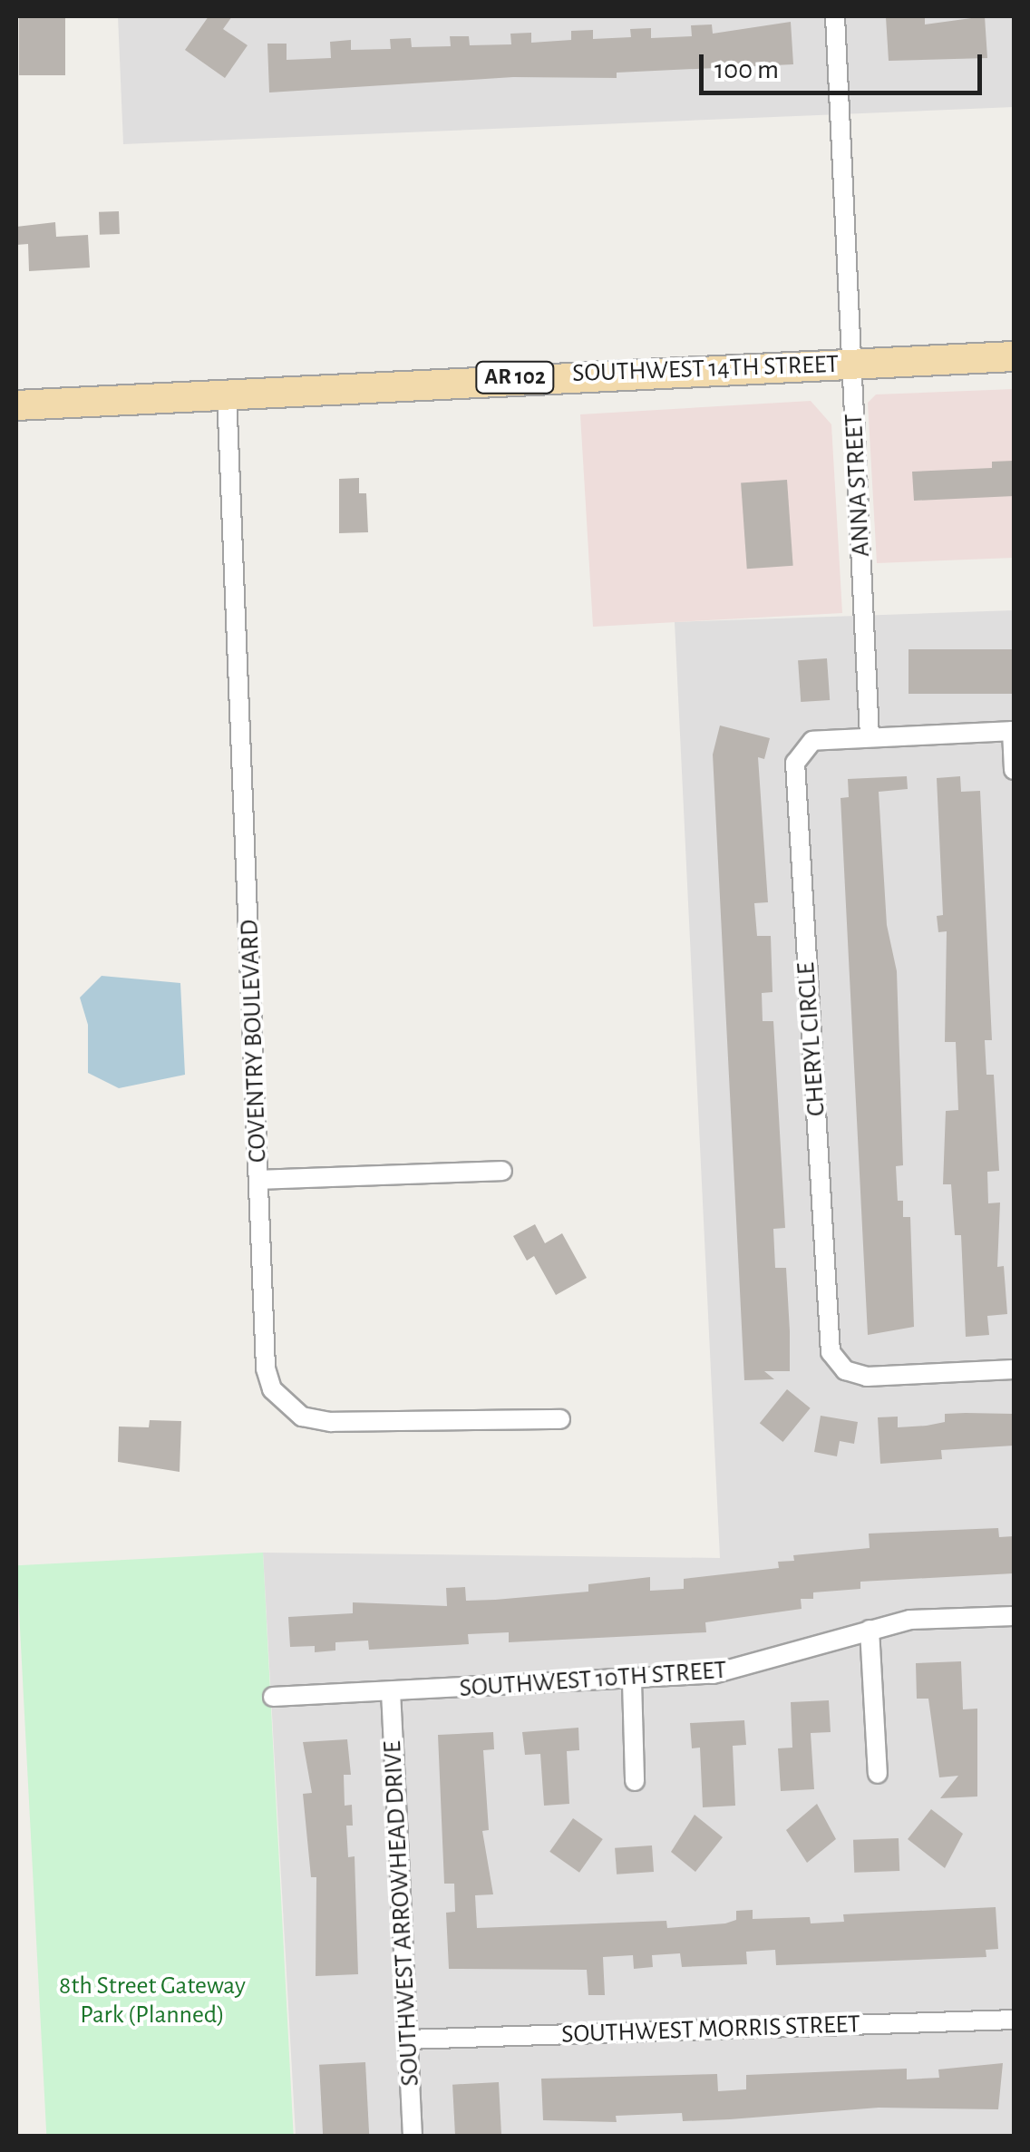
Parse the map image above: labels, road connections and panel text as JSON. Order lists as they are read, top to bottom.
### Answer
{
  "streets": {
    "main road": ["SOUTHWEST 14TH STREET", "AR 102"],
    "street": [
      "ANNA STREET",
      "CHERYL CIRCLE",
      "COVENTRY BOULEVARD",
      "SOUTHWEST 10TH STREET",
      "SOUTHWEST ARROWHEAD DRIVE",
      "SOUTHWEST MORRIS STREET"
    ]
  },
  "crossings": [
    ["SOUTHWEST 14TH STREET", "ANNA STREET"],
    ["SOUTHWEST 14TH STREET", "COVENTRY BOULEVARD"],
    ["ANNA STREET", "CHERYL CIRCLE"],
    ["SOUTHWEST 10TH STREET", "SOUTHWEST ARROWHEAD DRIVE"],
    ["SOUTHWEST ARROWHEAD DRIVE", "SOUTHWEST MORRIS STREET"]
  ],
  "parks": ["8th Street Gateway Park (Planned)"],
  "scale_bar": "100 m"
}
